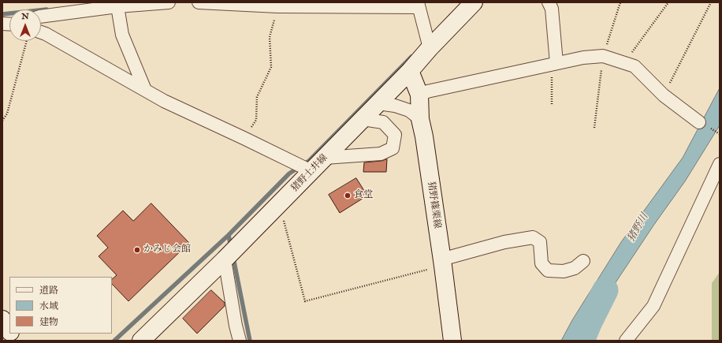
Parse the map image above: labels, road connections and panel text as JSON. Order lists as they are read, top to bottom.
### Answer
{
  "streets": {
    "main road": ["猪野土井線", "猪野篠栗線"]
  },
  "crossings": [
    ["猪野土井線", "猪野篠栗線"]
  ],
  "water": ["猪野川"],
  "places": ["食堂", "かみじ会館"],
  "legend": ["道路", "水域", "建物"],
  "north": "top"
}
